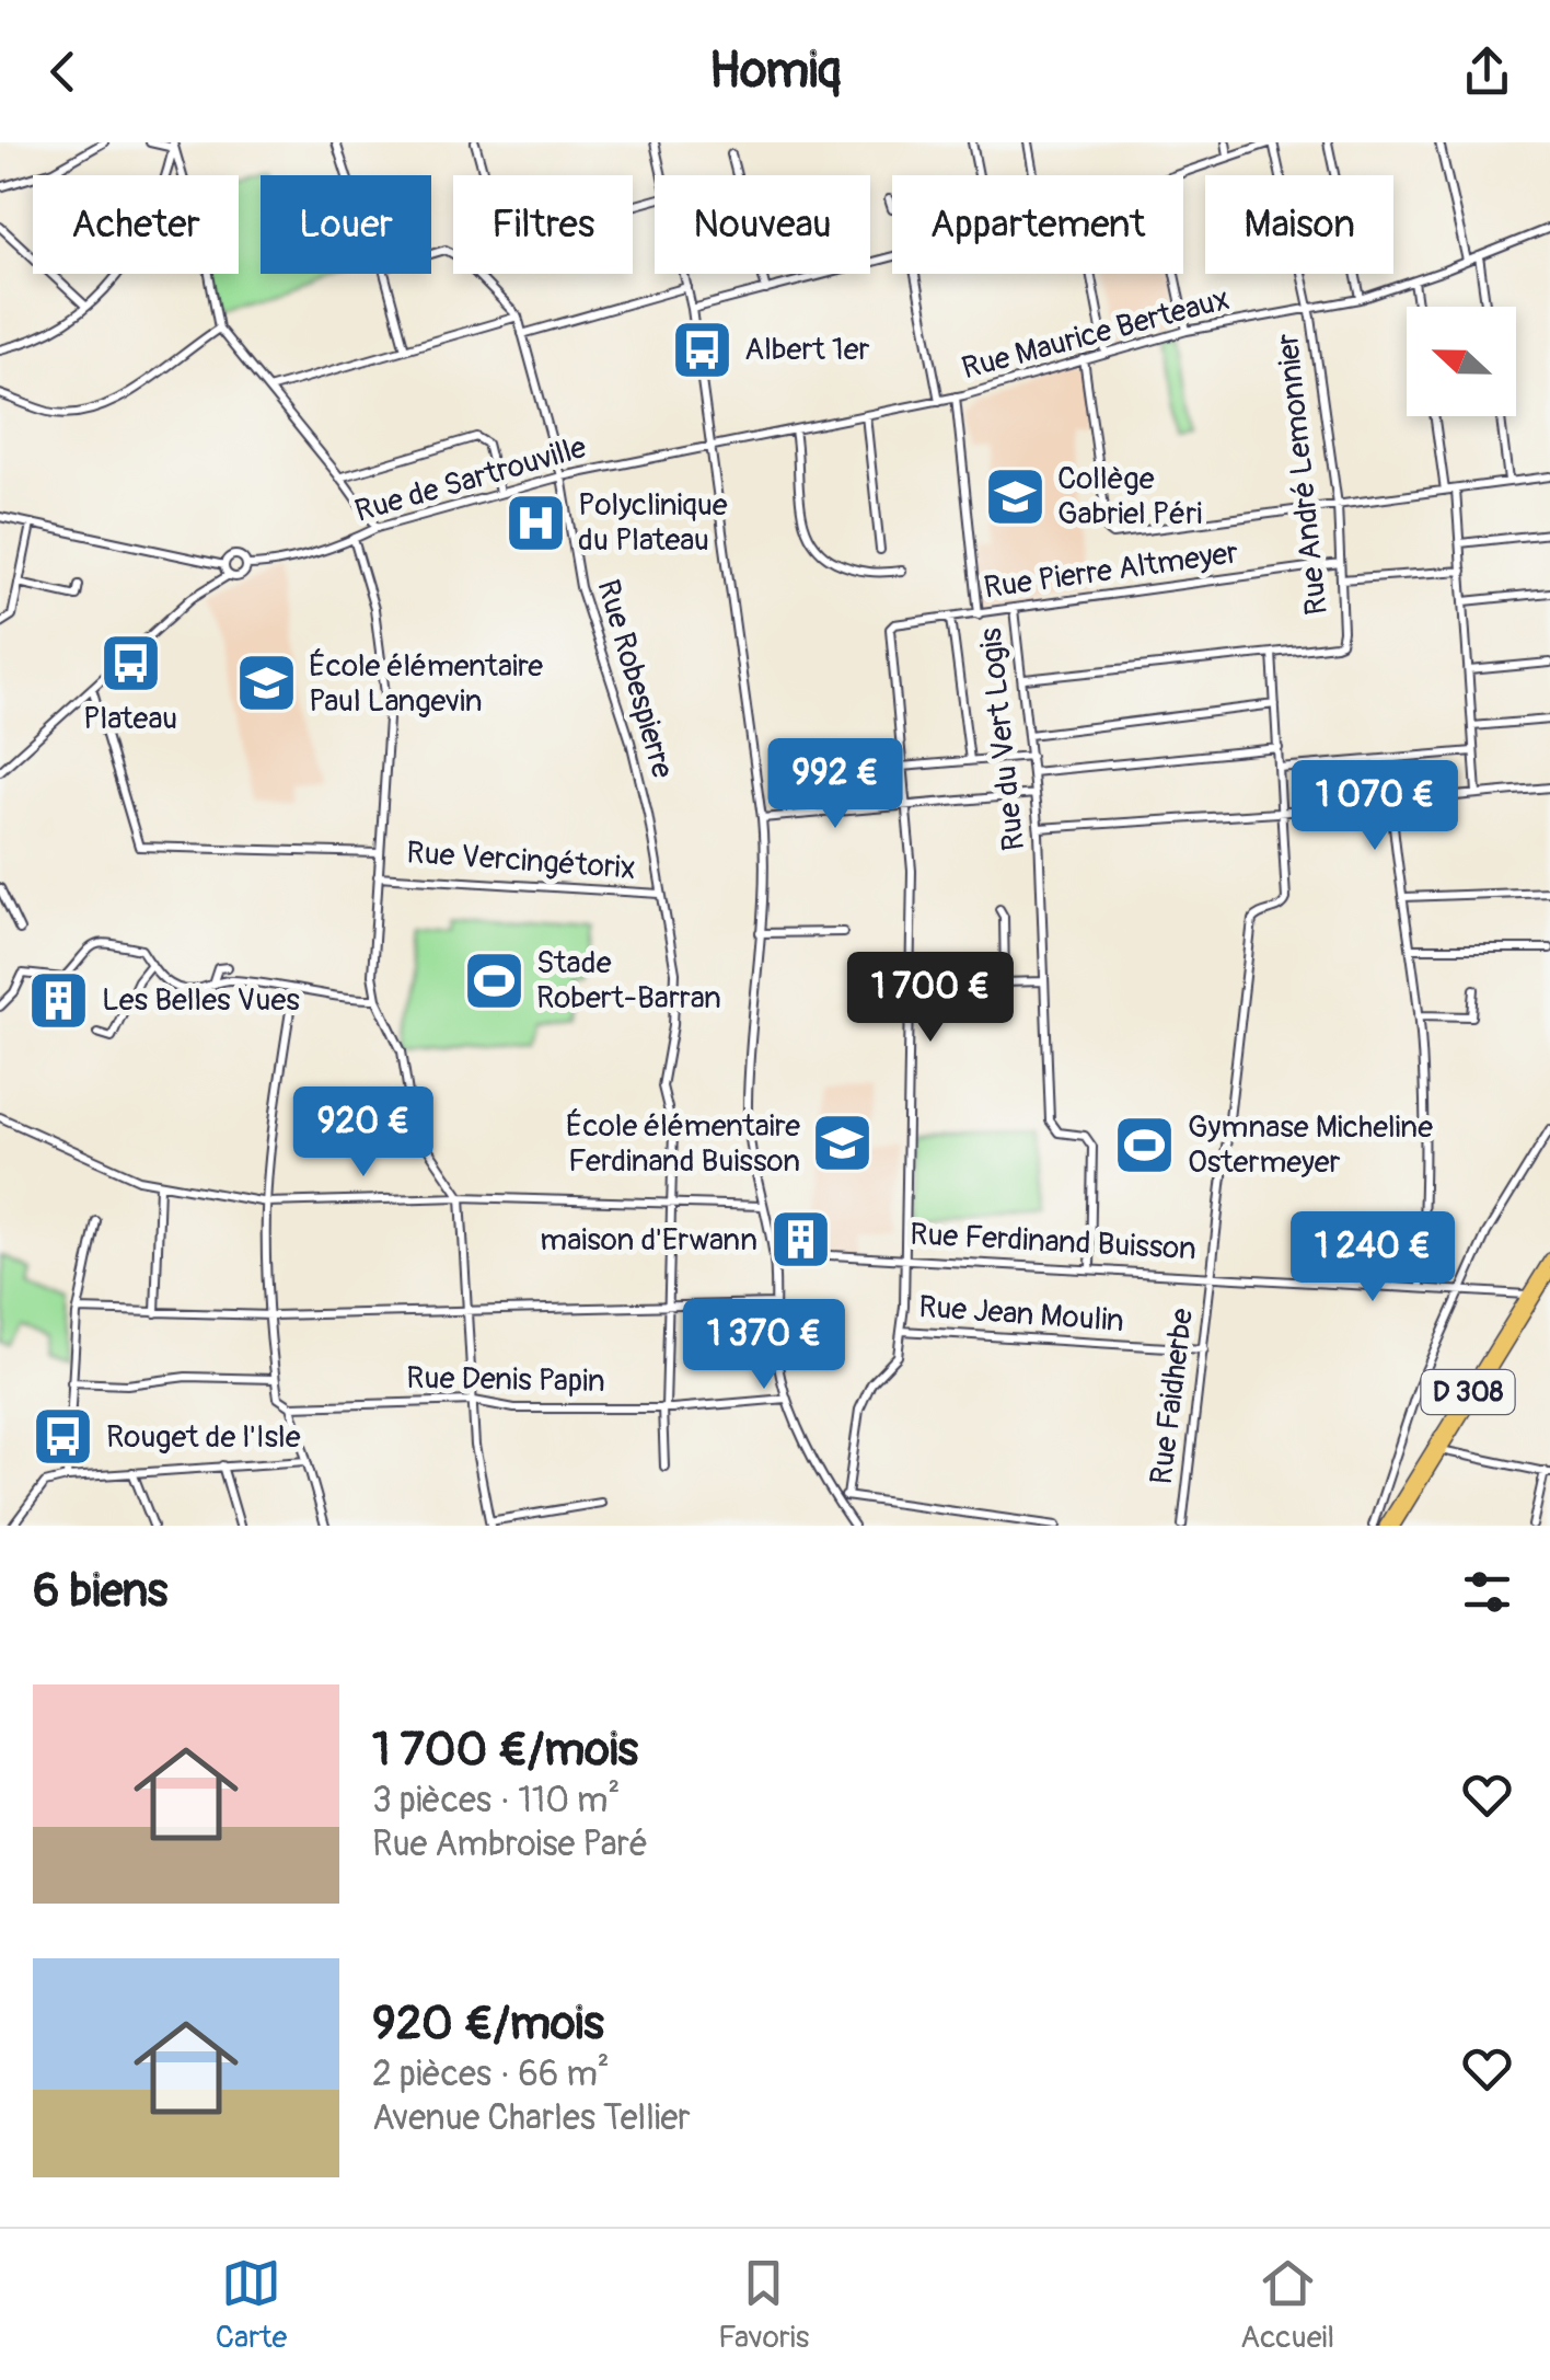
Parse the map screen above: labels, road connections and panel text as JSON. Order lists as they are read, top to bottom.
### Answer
{
  "streets": {
    "main road": ["D 308"],
    "street": [
      "Rue Maurice Berteaux",
      "Rue André Lemonnier",
      "Rue de Sartrouville",
      "Rue Pierre Altmeyer",
      "Rue Robespierre",
      "Rue du Vert Logis",
      "Rue Vercingétorix",
      "Rue Ferdinand Buisson",
      "Rue Jean Moulin",
      "Rue Denis Papin",
      "Rue Faidherbe"
    ]
  },
  "crossings": [
    ["Rue Maurice Berteaux", "Rue André Lemonnier"],
    ["Rue Maurice Berteaux", "Rue de Sartrouville"],
    ["Rue André Lemonnier", "Rue Pierre Altmeyer"],
    ["Rue André Lemonnier", "Rue Faidherbe"],
    ["Rue de Sartrouville", "Rue Robespierre"],
    ["Rue Pierre Altmeyer", "Rue du Vert Logis"],
    ["Rue Robespierre", "Rue Vercingétorix"],
    ["Rue Robespierre", "Rue Denis Papin"],
    ["Rue du Vert Logis", "Rue Ferdinand Buisson"],
    ["Rue Ferdinand Buisson", "D 308"],
    ["Rue Ferdinand Buisson", "Rue Faidherbe"],
    ["Rue Jean Moulin", "Rue Faidherbe"]
  ],
  "places": {
    "bus stop": ["Albert 1er", "Plateau", "Rouget de l'Isle"],
    "school or university": ["Collège Gabriel Péri", "École élémentaire Paul Langevin", "École élémentaire Ferdinand Buisson"],
    "hospital": ["Polyclinique du Plateau"],
    "sports": ["Stade Robert-Barran", "Gymnase Micheline Ostermeyer"],
    "building": ["Les Belles Vues", "maison d'Erwann"]
  },
  "north": "left",
  "page": {
    "header": "Homiq",
    "chip": [
      "Acheter",
      "Louer",
      "Filtres",
      "Nouveau",
      "Appartement",
      "Maison"
    ],
    "price": [
      "992 €",
      "1 070 €",
      "1 700 €",
      "920 €",
      "1 240 €",
      "1 370 €"
    ],
    "heading": "6 biens",
    "list": [
      {
        "name": "1 700 €/mois",
        "note": "3 pièces · 110 m² · Rue Ambroise Paré"
      },
      {
        "name": "920 €/mois",
        "note": "2 pièces · 66 m² · Avenue Charles Tellier"
      }
    ],
    "tabs": ["Carte", "Favoris", "Accueil"]
  }
}
